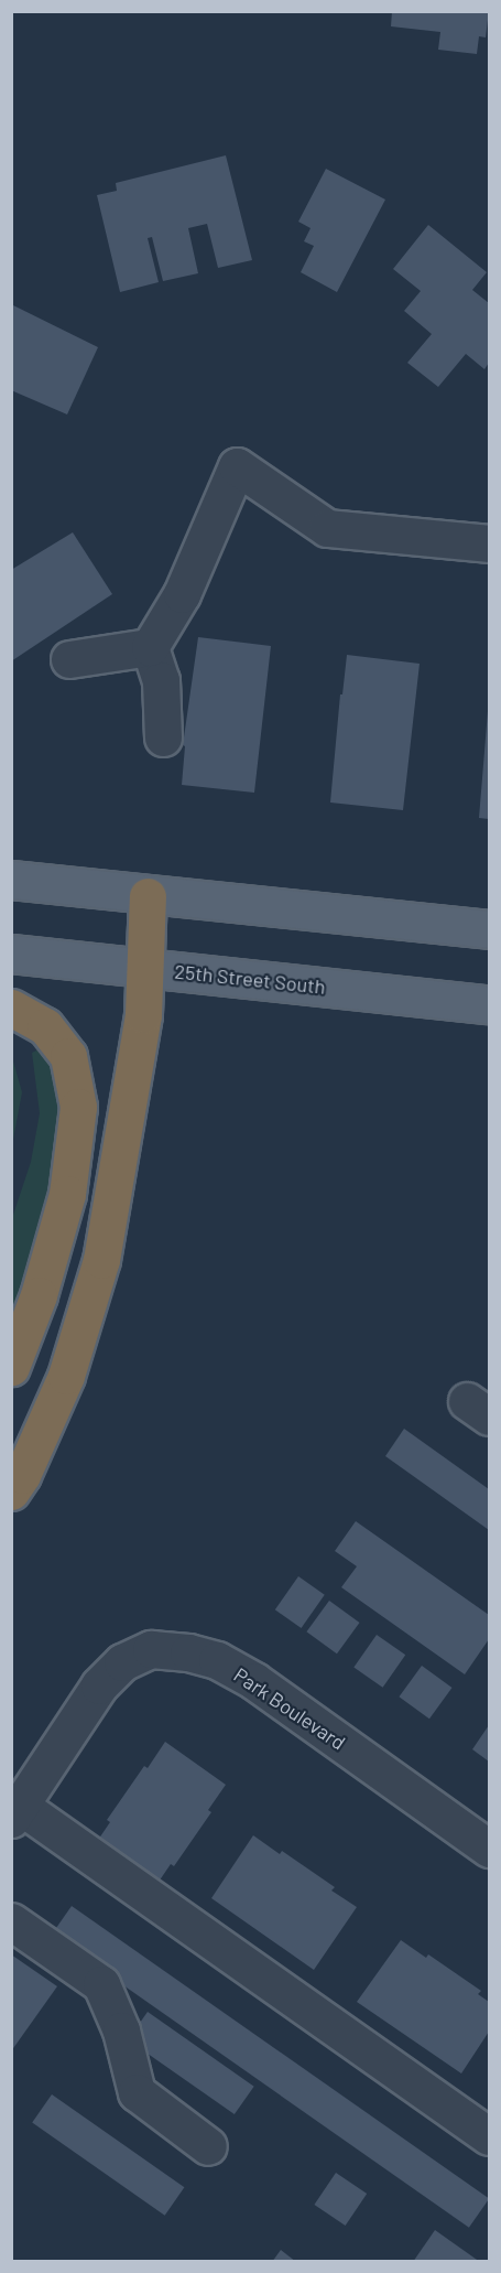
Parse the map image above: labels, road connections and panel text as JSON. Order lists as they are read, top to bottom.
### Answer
{
  "streets": {
    "main road": ["25th Street South"],
    "street": ["Park Boulevard"]
  }
}
